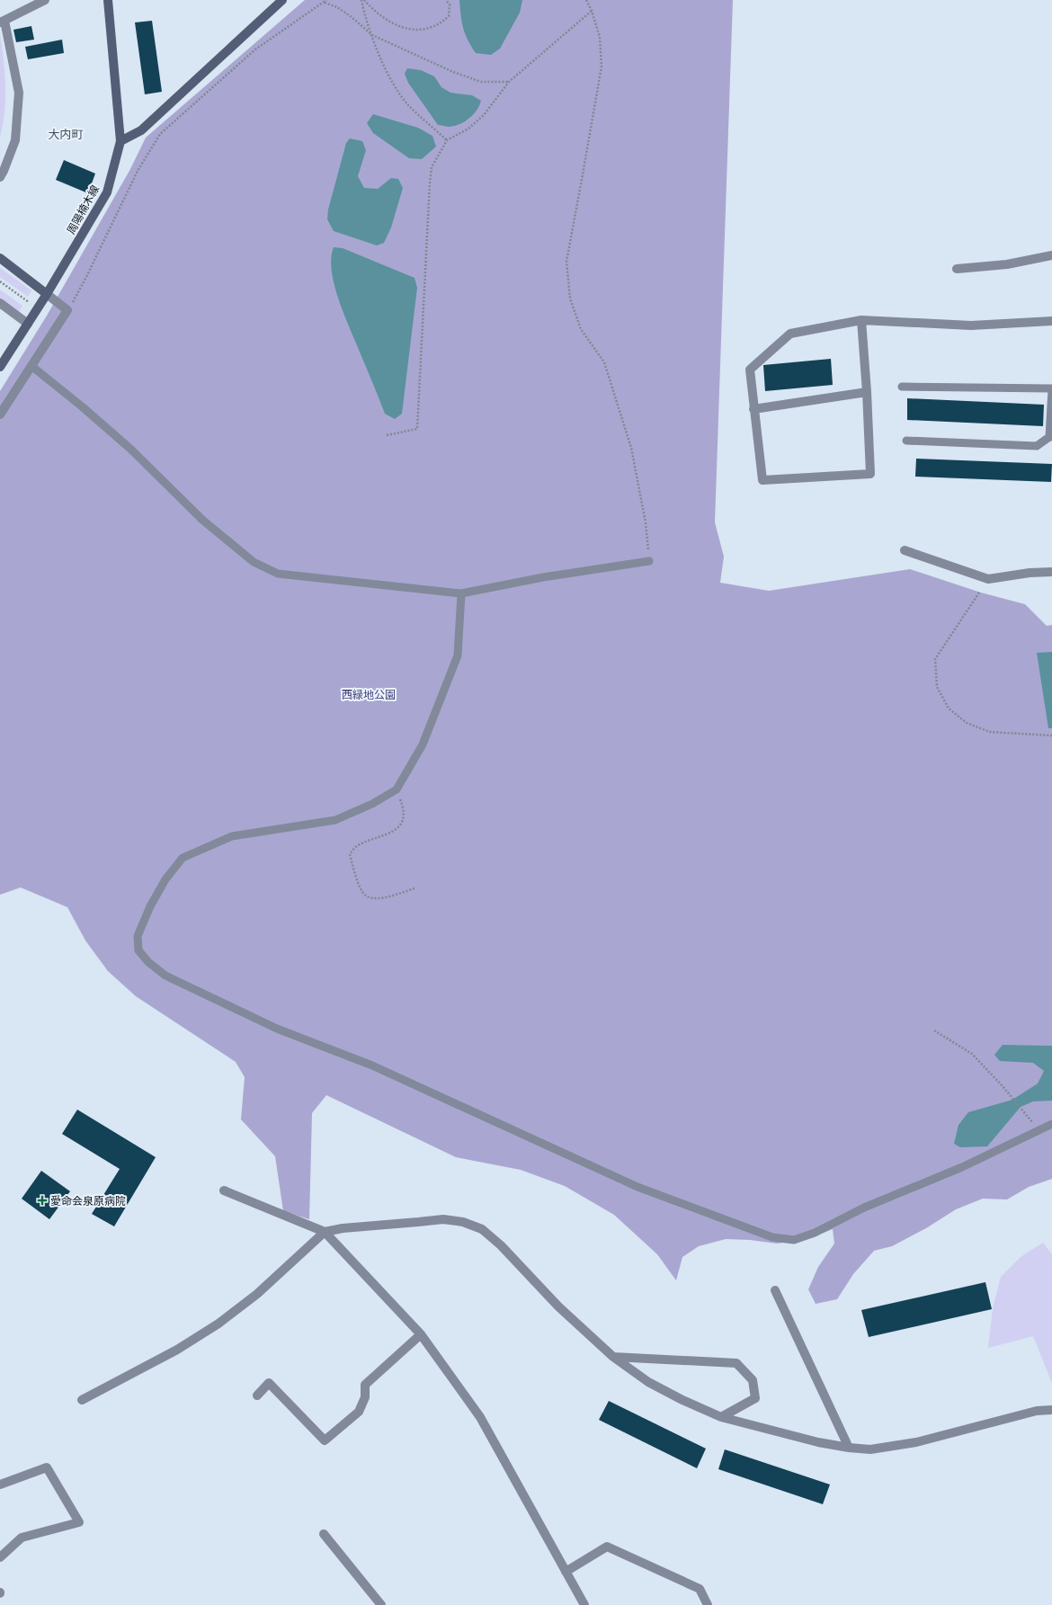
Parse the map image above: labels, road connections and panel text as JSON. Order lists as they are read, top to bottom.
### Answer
{
  "streets": {
    "street": ["周陽楠木線"]
  },
  "districts": ["大内町"],
  "parks": ["西緑地公園"],
  "places": {
    "health": ["愛命会泉原病院"]
  }
}
